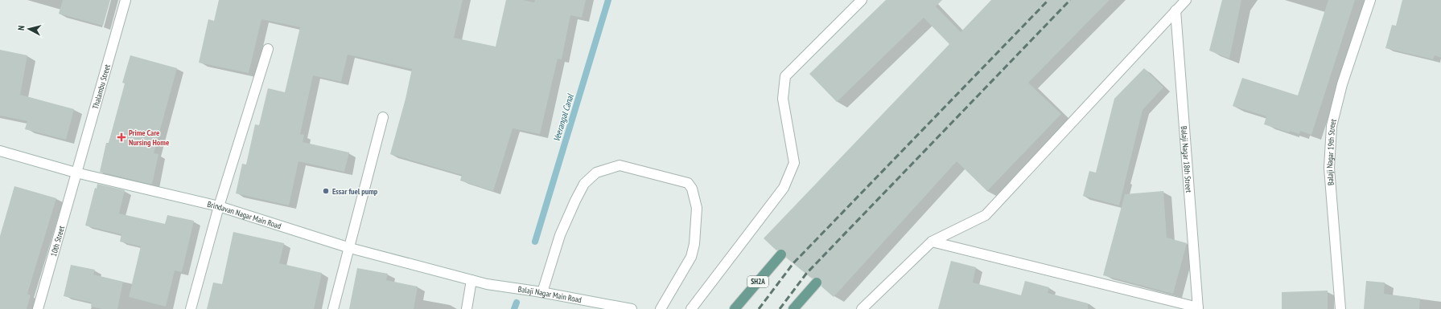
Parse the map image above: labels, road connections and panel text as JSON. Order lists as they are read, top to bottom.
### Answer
{
  "streets": {
    "main road": ["SH2A"],
    "street": [
      "Thalambu Street",
      "Balaji Nagar 19th Street",
      "Balaji Nagar 18th Street",
      "Brindavan Nagar Main Road",
      "10th Street",
      "Balaji Nagar Main Road"
    ]
  },
  "crossings": [
    ["Thalambu Street", "Brindavan Nagar Main Road"],
    ["Thalambu Street", "10th Street"],
    ["Brindavan Nagar Main Road", "10th Street"],
    ["Brindavan Nagar Main Road", "Balaji Nagar Main Road"]
  ],
  "water": ["Veerangal Canal"],
  "places": {
    "health": ["Prime Care Nursing Home"],
    "other": ["Essar fuel pump"]
  },
  "north": "left"
}
